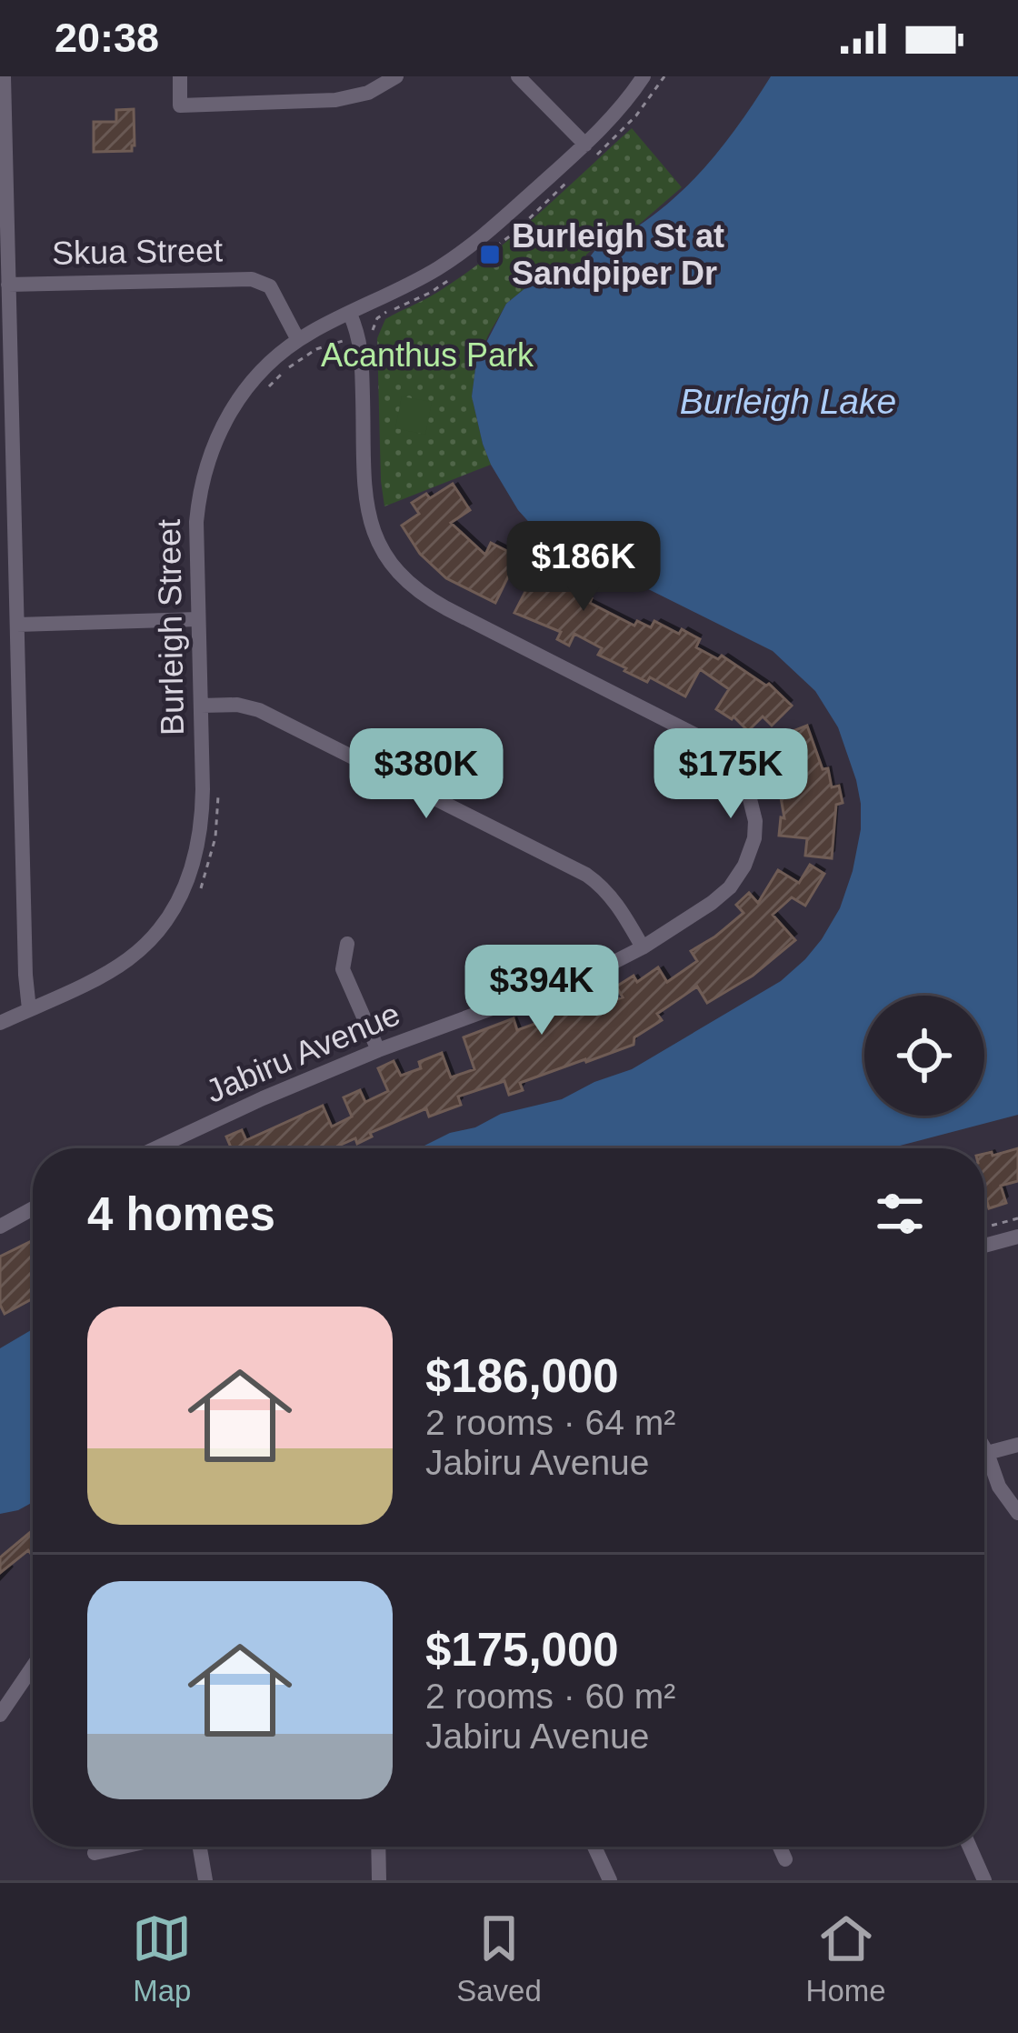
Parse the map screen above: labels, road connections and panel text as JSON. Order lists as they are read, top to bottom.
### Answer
{
  "streets": {
    "street": ["Skua Street", "Burleigh Street", "Jabiru Avenue"]
  },
  "crossings": [
    ["Skua Street", "Burleigh Street"],
    ["Burleigh Street", "Jabiru Avenue"]
  ],
  "water": ["Burleigh Lake"],
  "parks": ["Acanthus Park"],
  "places": {
    "transit": ["Burleigh St at Sandpiper Dr"]
  },
  "page": {
    "status": "20:38",
    "price": [
      "$186K",
      "$380K",
      "$175K",
      "$394K"
    ],
    "heading": "4 homes",
    "list": [
      {
        "name": "$186,000",
        "note": "2 rooms · 64 m² · Jabiru Avenue"
      },
      {
        "name": "$175,000",
        "note": "2 rooms · 60 m² · Jabiru Avenue"
      }
    ],
    "tabs": ["Map", "Saved", "Home"]
  }
}
